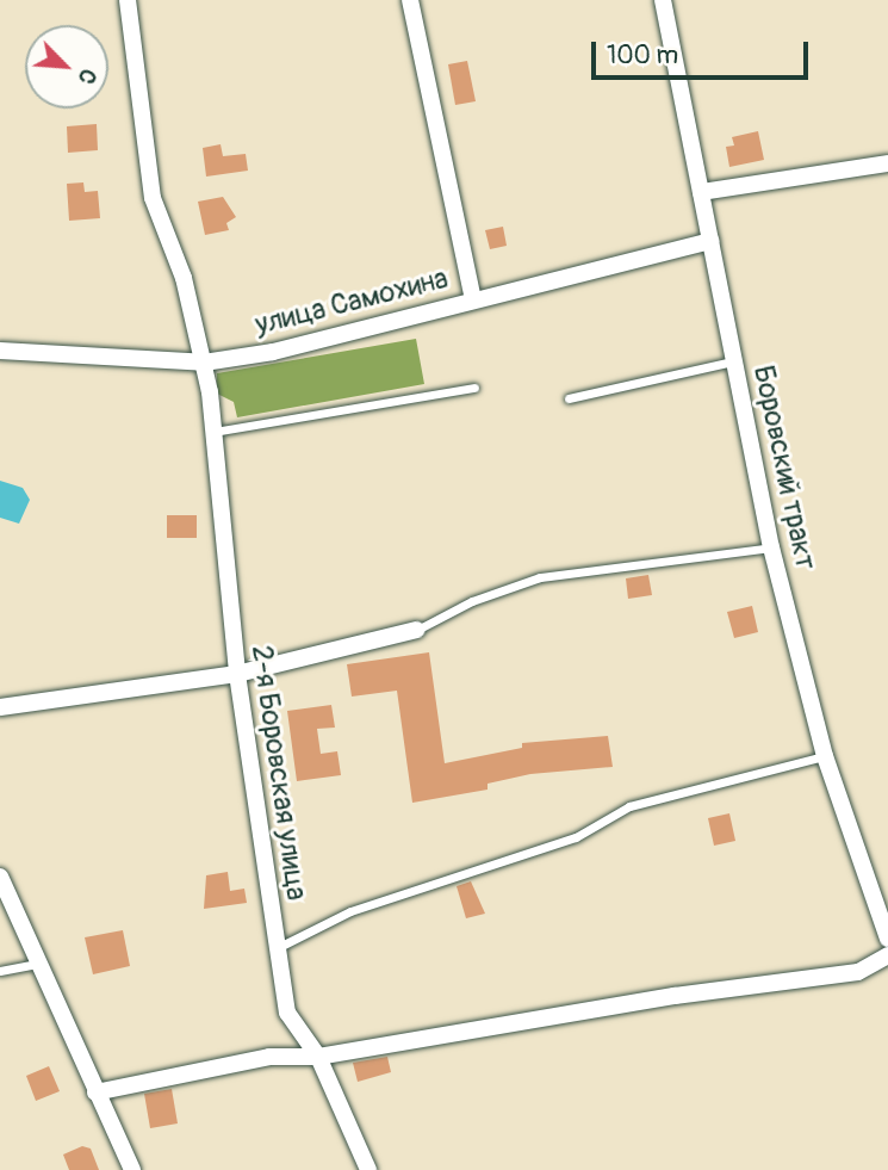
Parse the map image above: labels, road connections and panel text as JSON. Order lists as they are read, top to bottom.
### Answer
{
  "streets": {
    "street": ["улица Самохина", "Боровский тракт", "2-я Боровская улица"]
  },
  "crossings": [
    ["улица Самохина", "Боровский тракт"],
    ["улица Самохина", "2-я Боровская улица"]
  ],
  "scale_bar": "100 m",
  "north": "bottom right"
}
